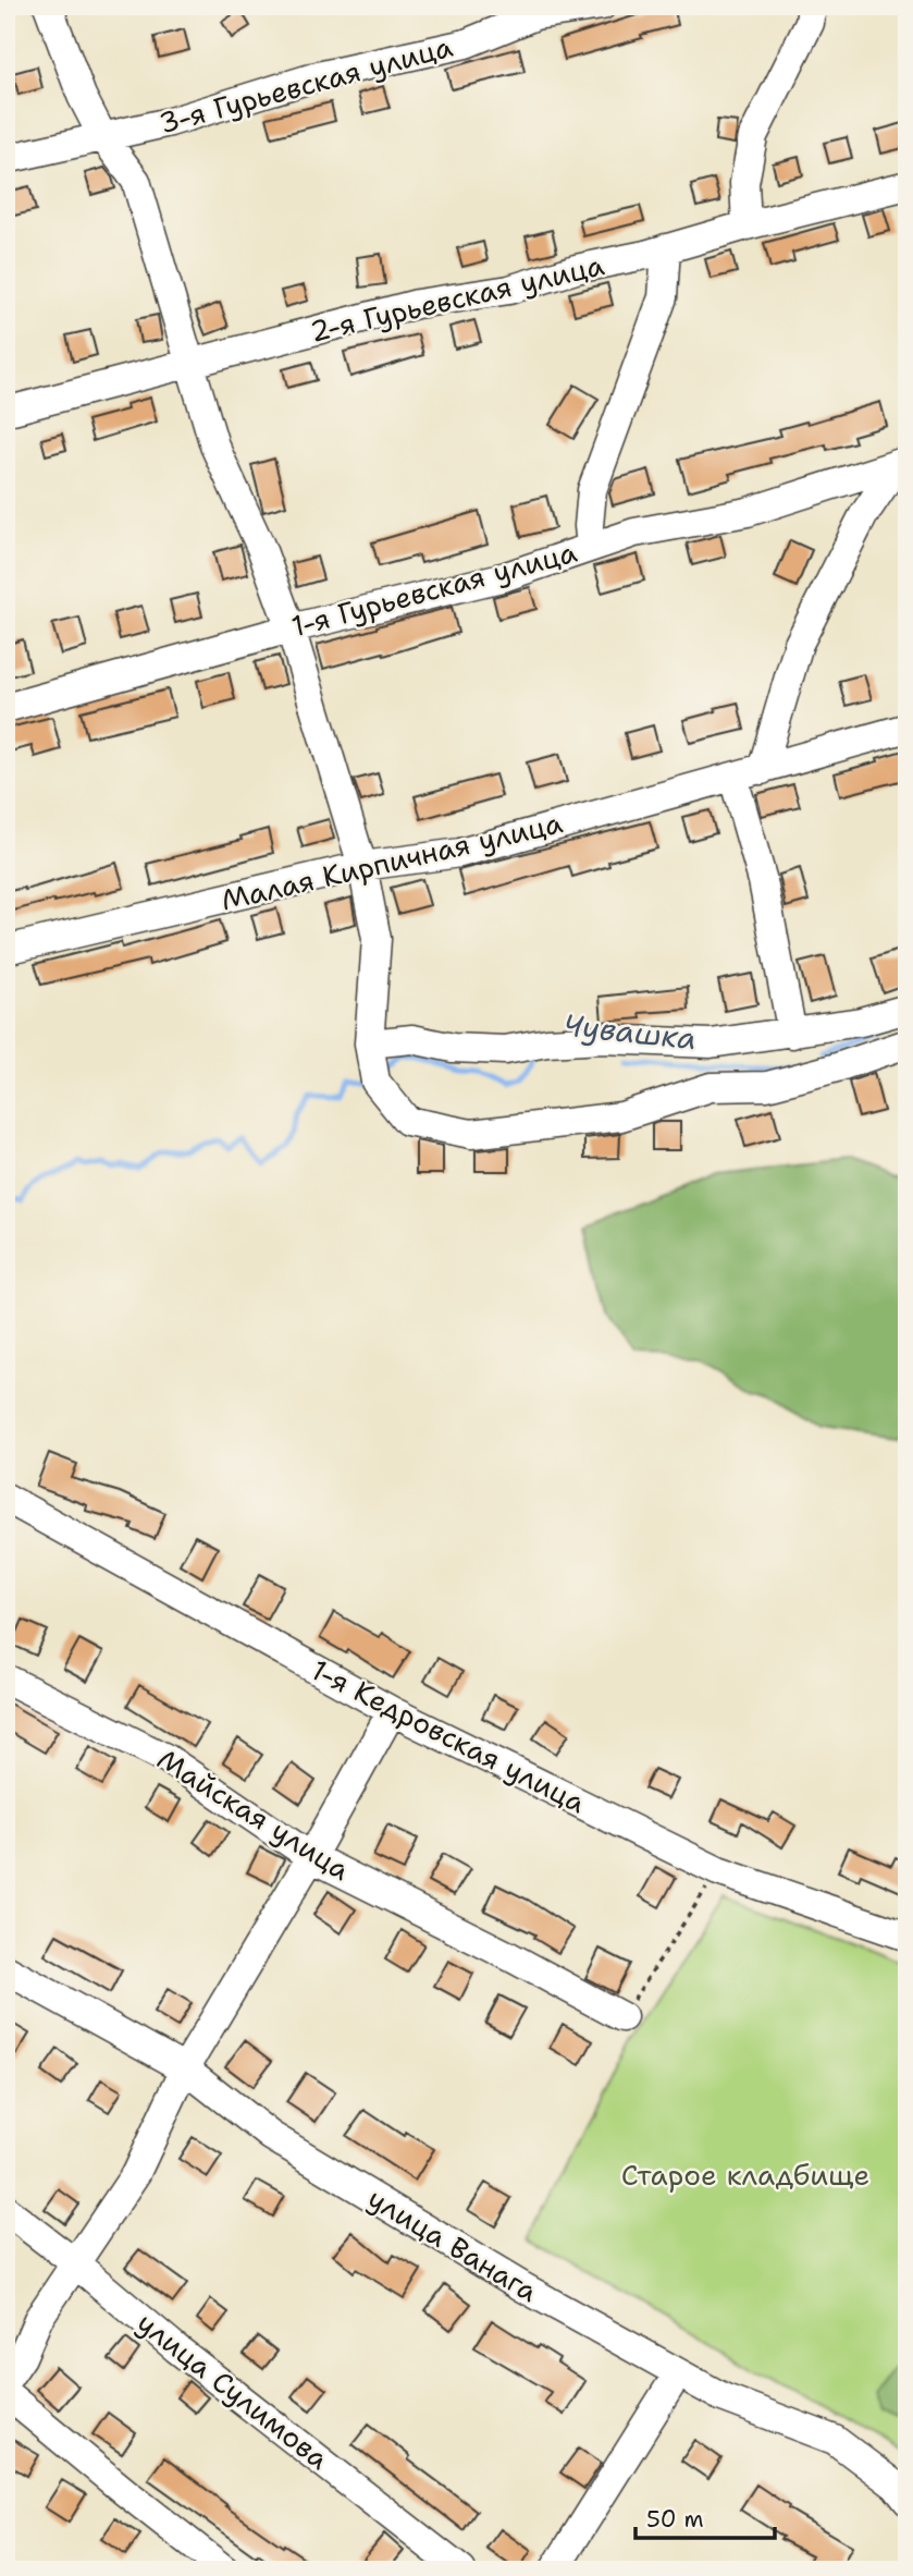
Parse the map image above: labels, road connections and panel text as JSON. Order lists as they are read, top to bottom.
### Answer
{
  "streets": {
    "street": [
      "3-я Гурьевская улица",
      "2-я Гурьевская улица",
      "1-я Гурьевская улица",
      "Малая Кирпичная улица",
      "1-я Кедровская улица",
      "Майская улица",
      "улица Ванага",
      "улица Сулимова"
    ]
  },
  "water": ["Чувашка"],
  "parks": ["Старое кладбище"],
  "scale_bar": "50 m"
}
